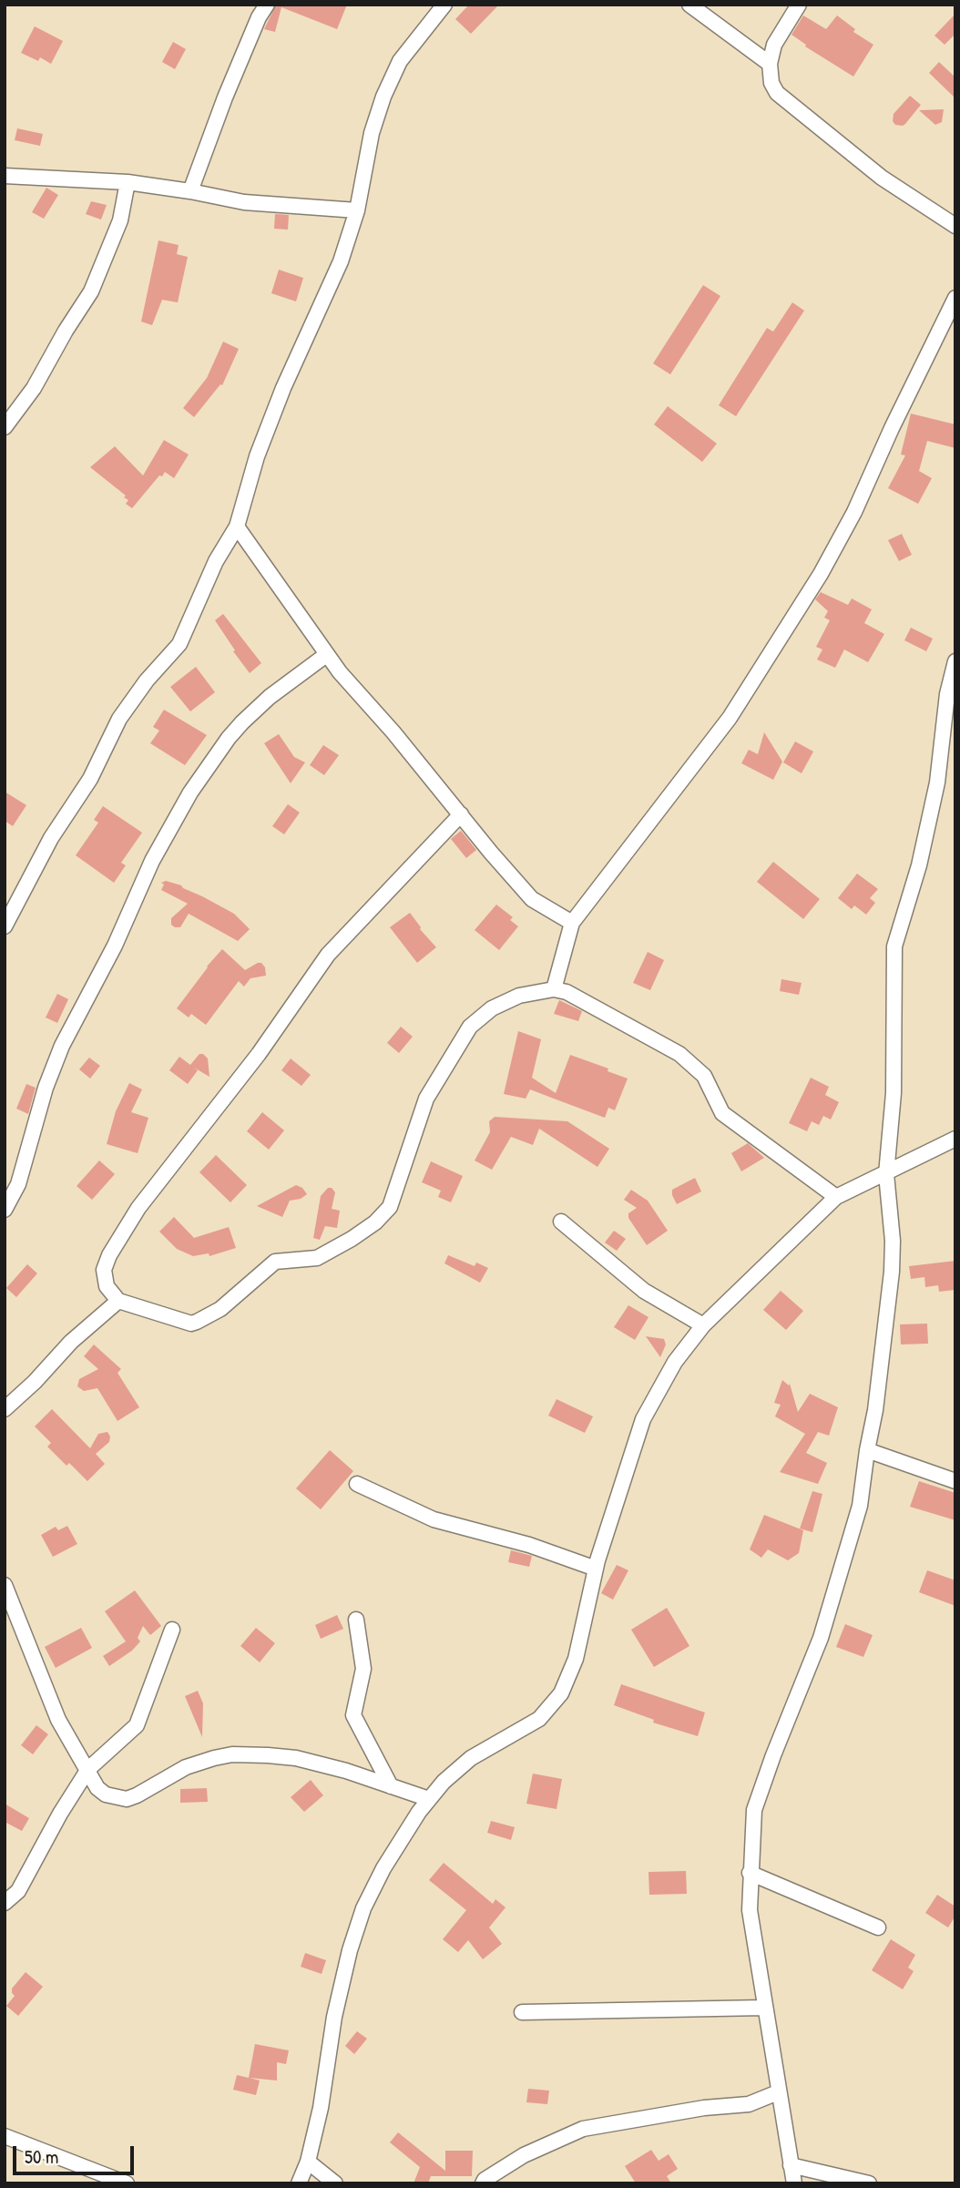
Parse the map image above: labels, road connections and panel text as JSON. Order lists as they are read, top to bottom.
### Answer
{
  "scale_bar": "50 m"
}
